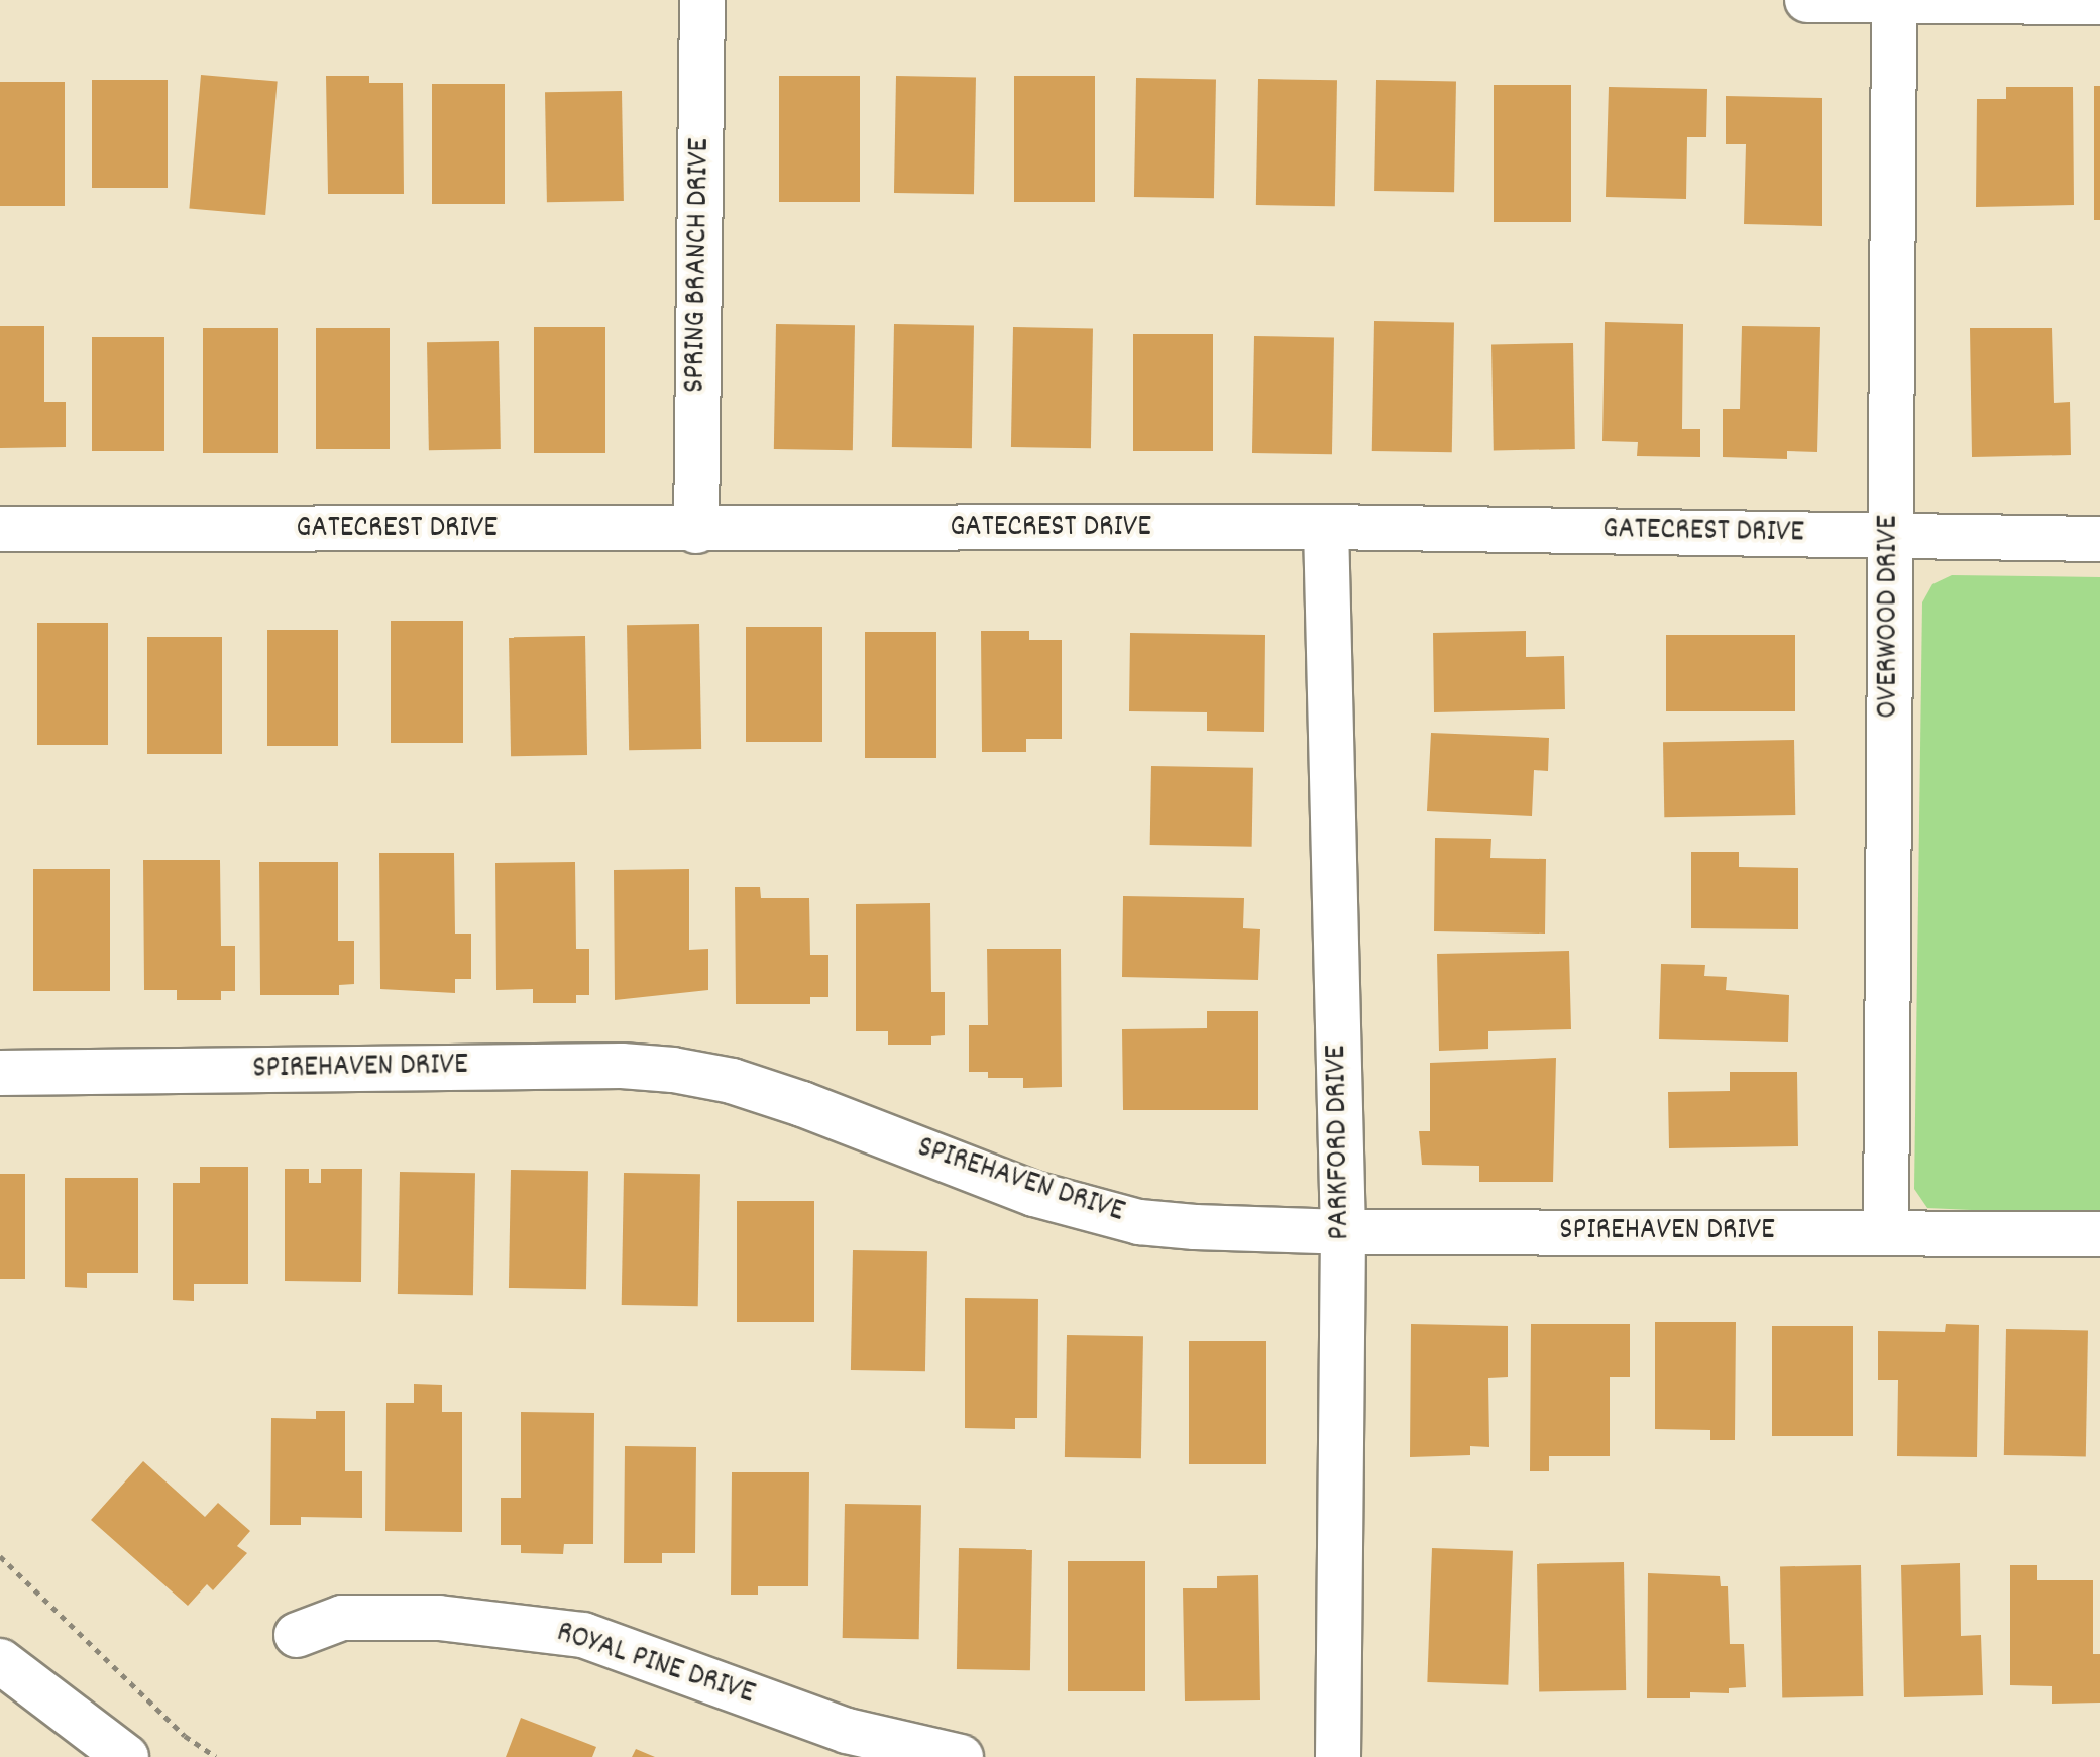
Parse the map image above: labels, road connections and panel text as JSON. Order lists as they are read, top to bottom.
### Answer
{
  "streets": {
    "street": [
      "SPRING BRANCH DRIVE",
      "GATECREST DRIVE",
      "OVERWOOD DRIVE",
      "SPIREHAVEN DRIVE",
      "PARKFORD DRIVE",
      "ROYAL PINE DRIVE"
    ]
  },
  "crossings": [
    ["SPRING BRANCH DRIVE", "GATECREST DRIVE"],
    ["GATECREST DRIVE", "OVERWOOD DRIVE"],
    ["GATECREST DRIVE", "PARKFORD DRIVE"],
    ["OVERWOOD DRIVE", "SPIREHAVEN DRIVE"],
    ["SPIREHAVEN DRIVE", "PARKFORD DRIVE"]
  ]
}
